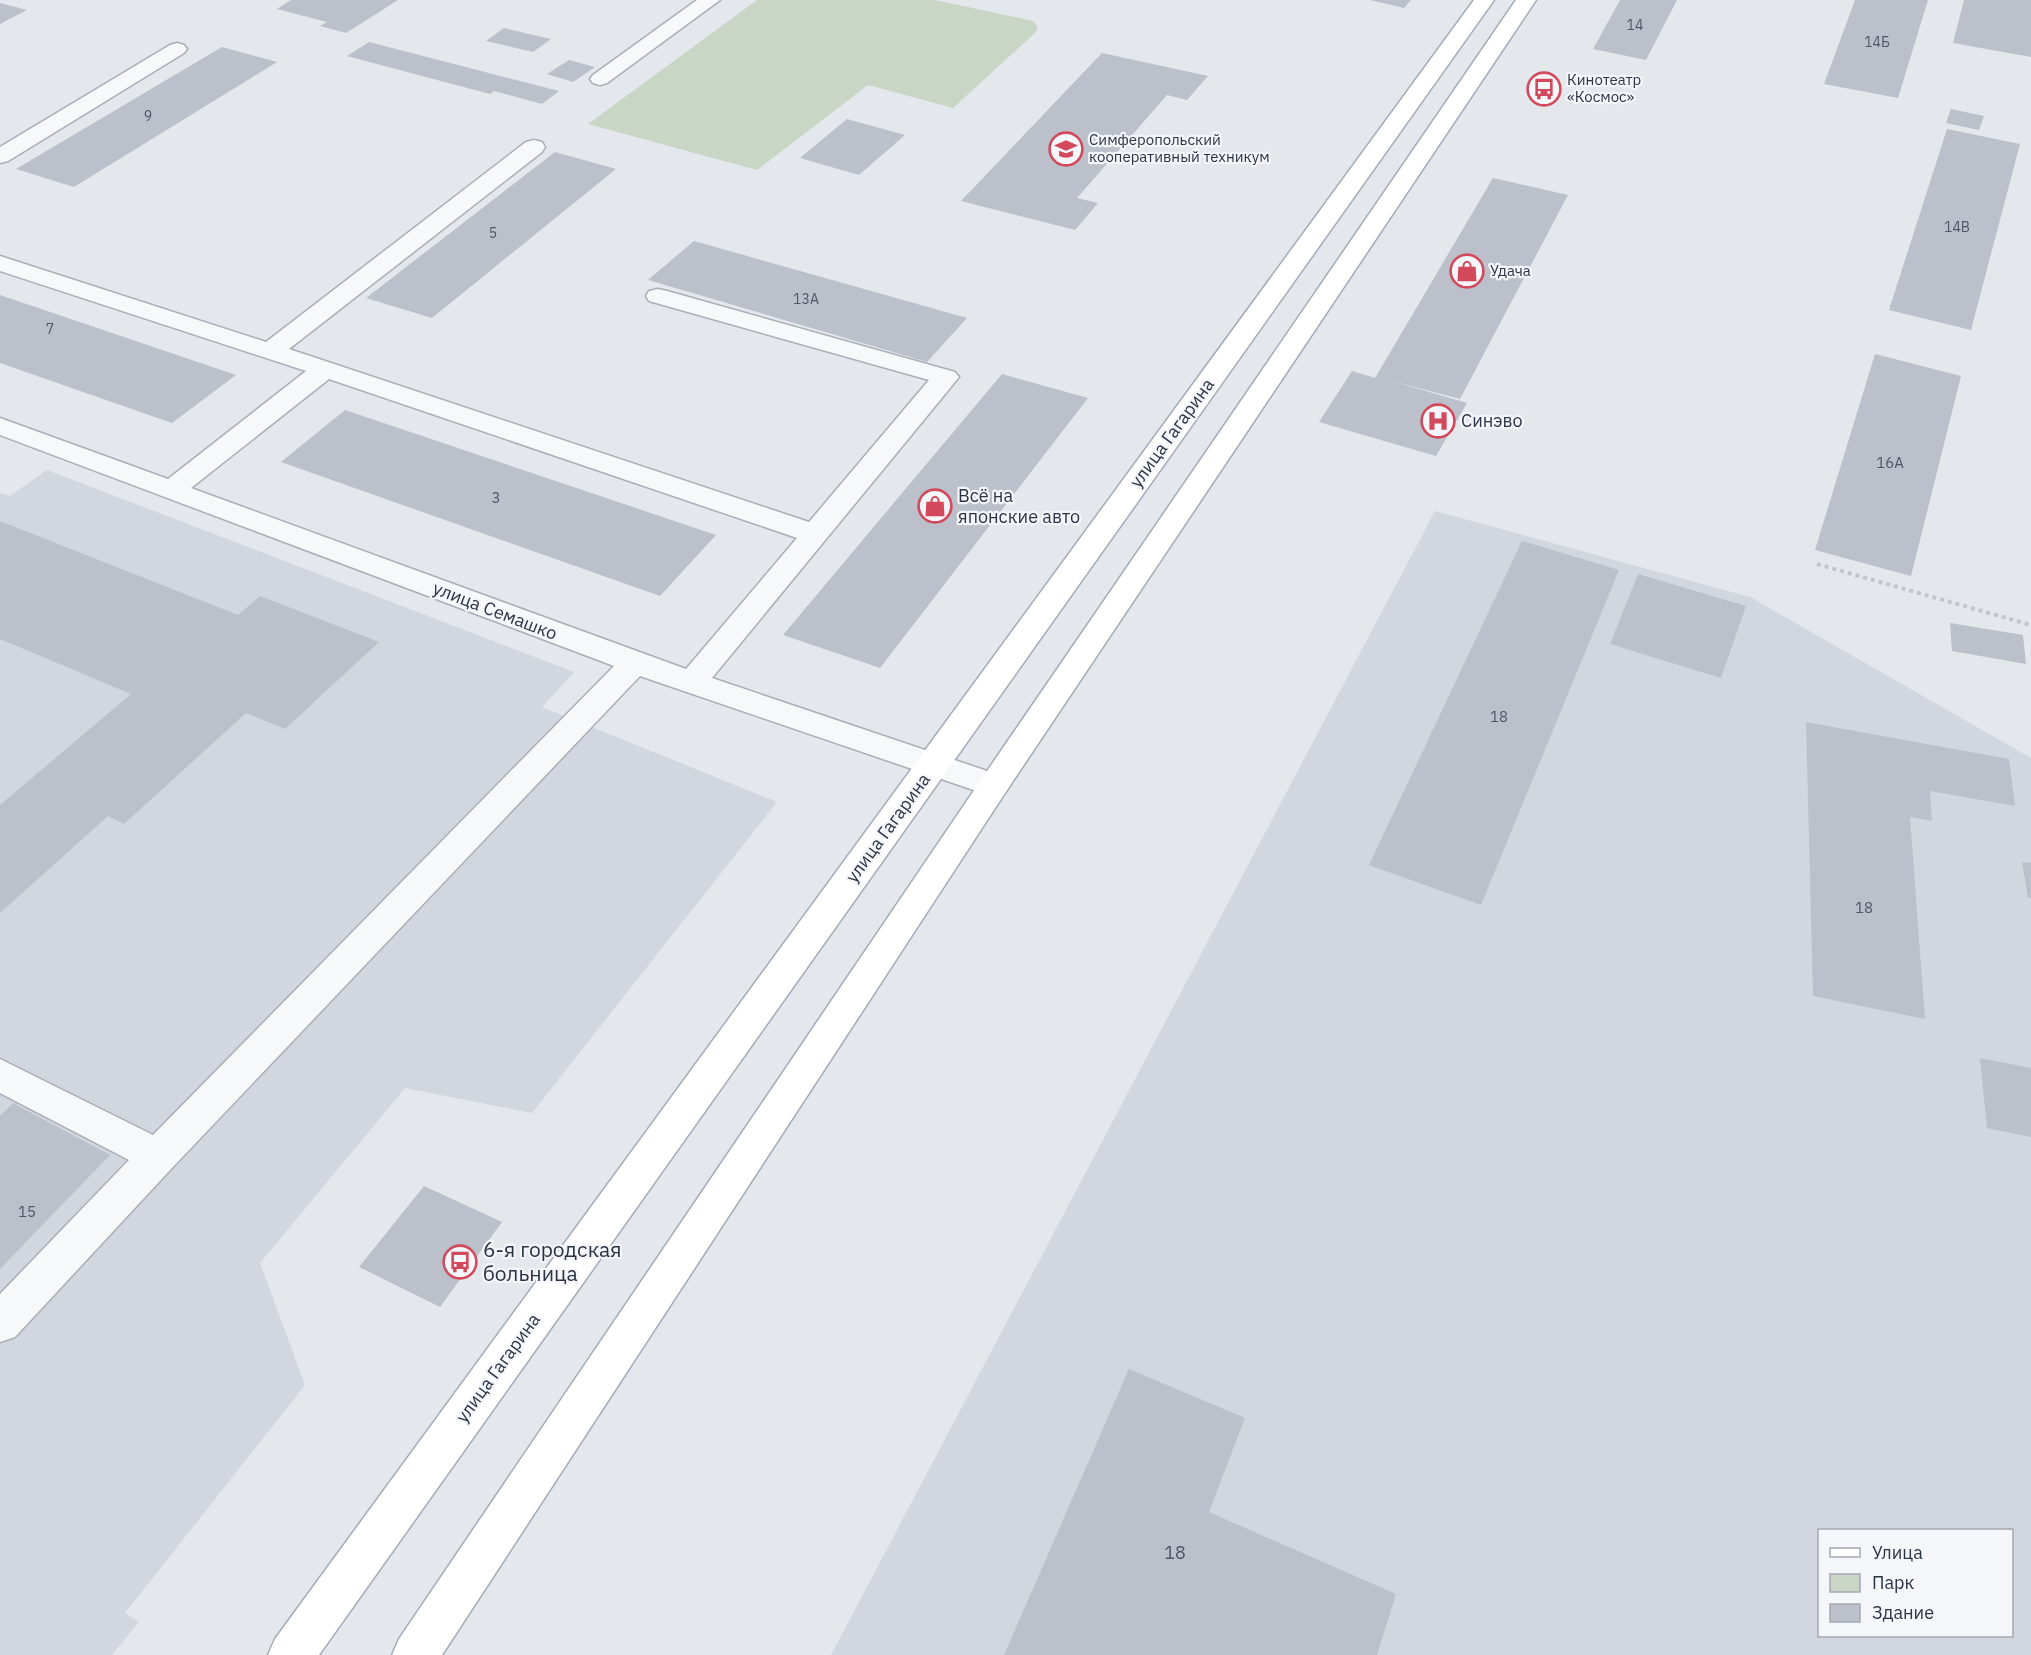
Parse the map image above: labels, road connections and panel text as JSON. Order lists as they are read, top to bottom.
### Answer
{
  "streets": {
    "main road": ["улица Гагарина"],
    "street": ["улица Семашко"]
  },
  "crossings": [
    ["улица Гагарина", "улица Семашко"]
  ],
  "places": {
    "bus stop": ["Кинотеатр «Космос»", "6-я городская больница"],
    "school or university": ["Симферопольский кооперативный техникум"],
    "shop": ["Удача", "Всё на японские авто"],
    "hospital": ["Синэво"]
  },
  "house_numbers": [
    "14",
    "14Б",
    "9",
    "14В",
    "5",
    "13А",
    "7",
    "16А",
    "3",
    "18",
    "18",
    "15",
    "18"
  ],
  "legend": ["Улица", "Парк", "Здание"]
}
